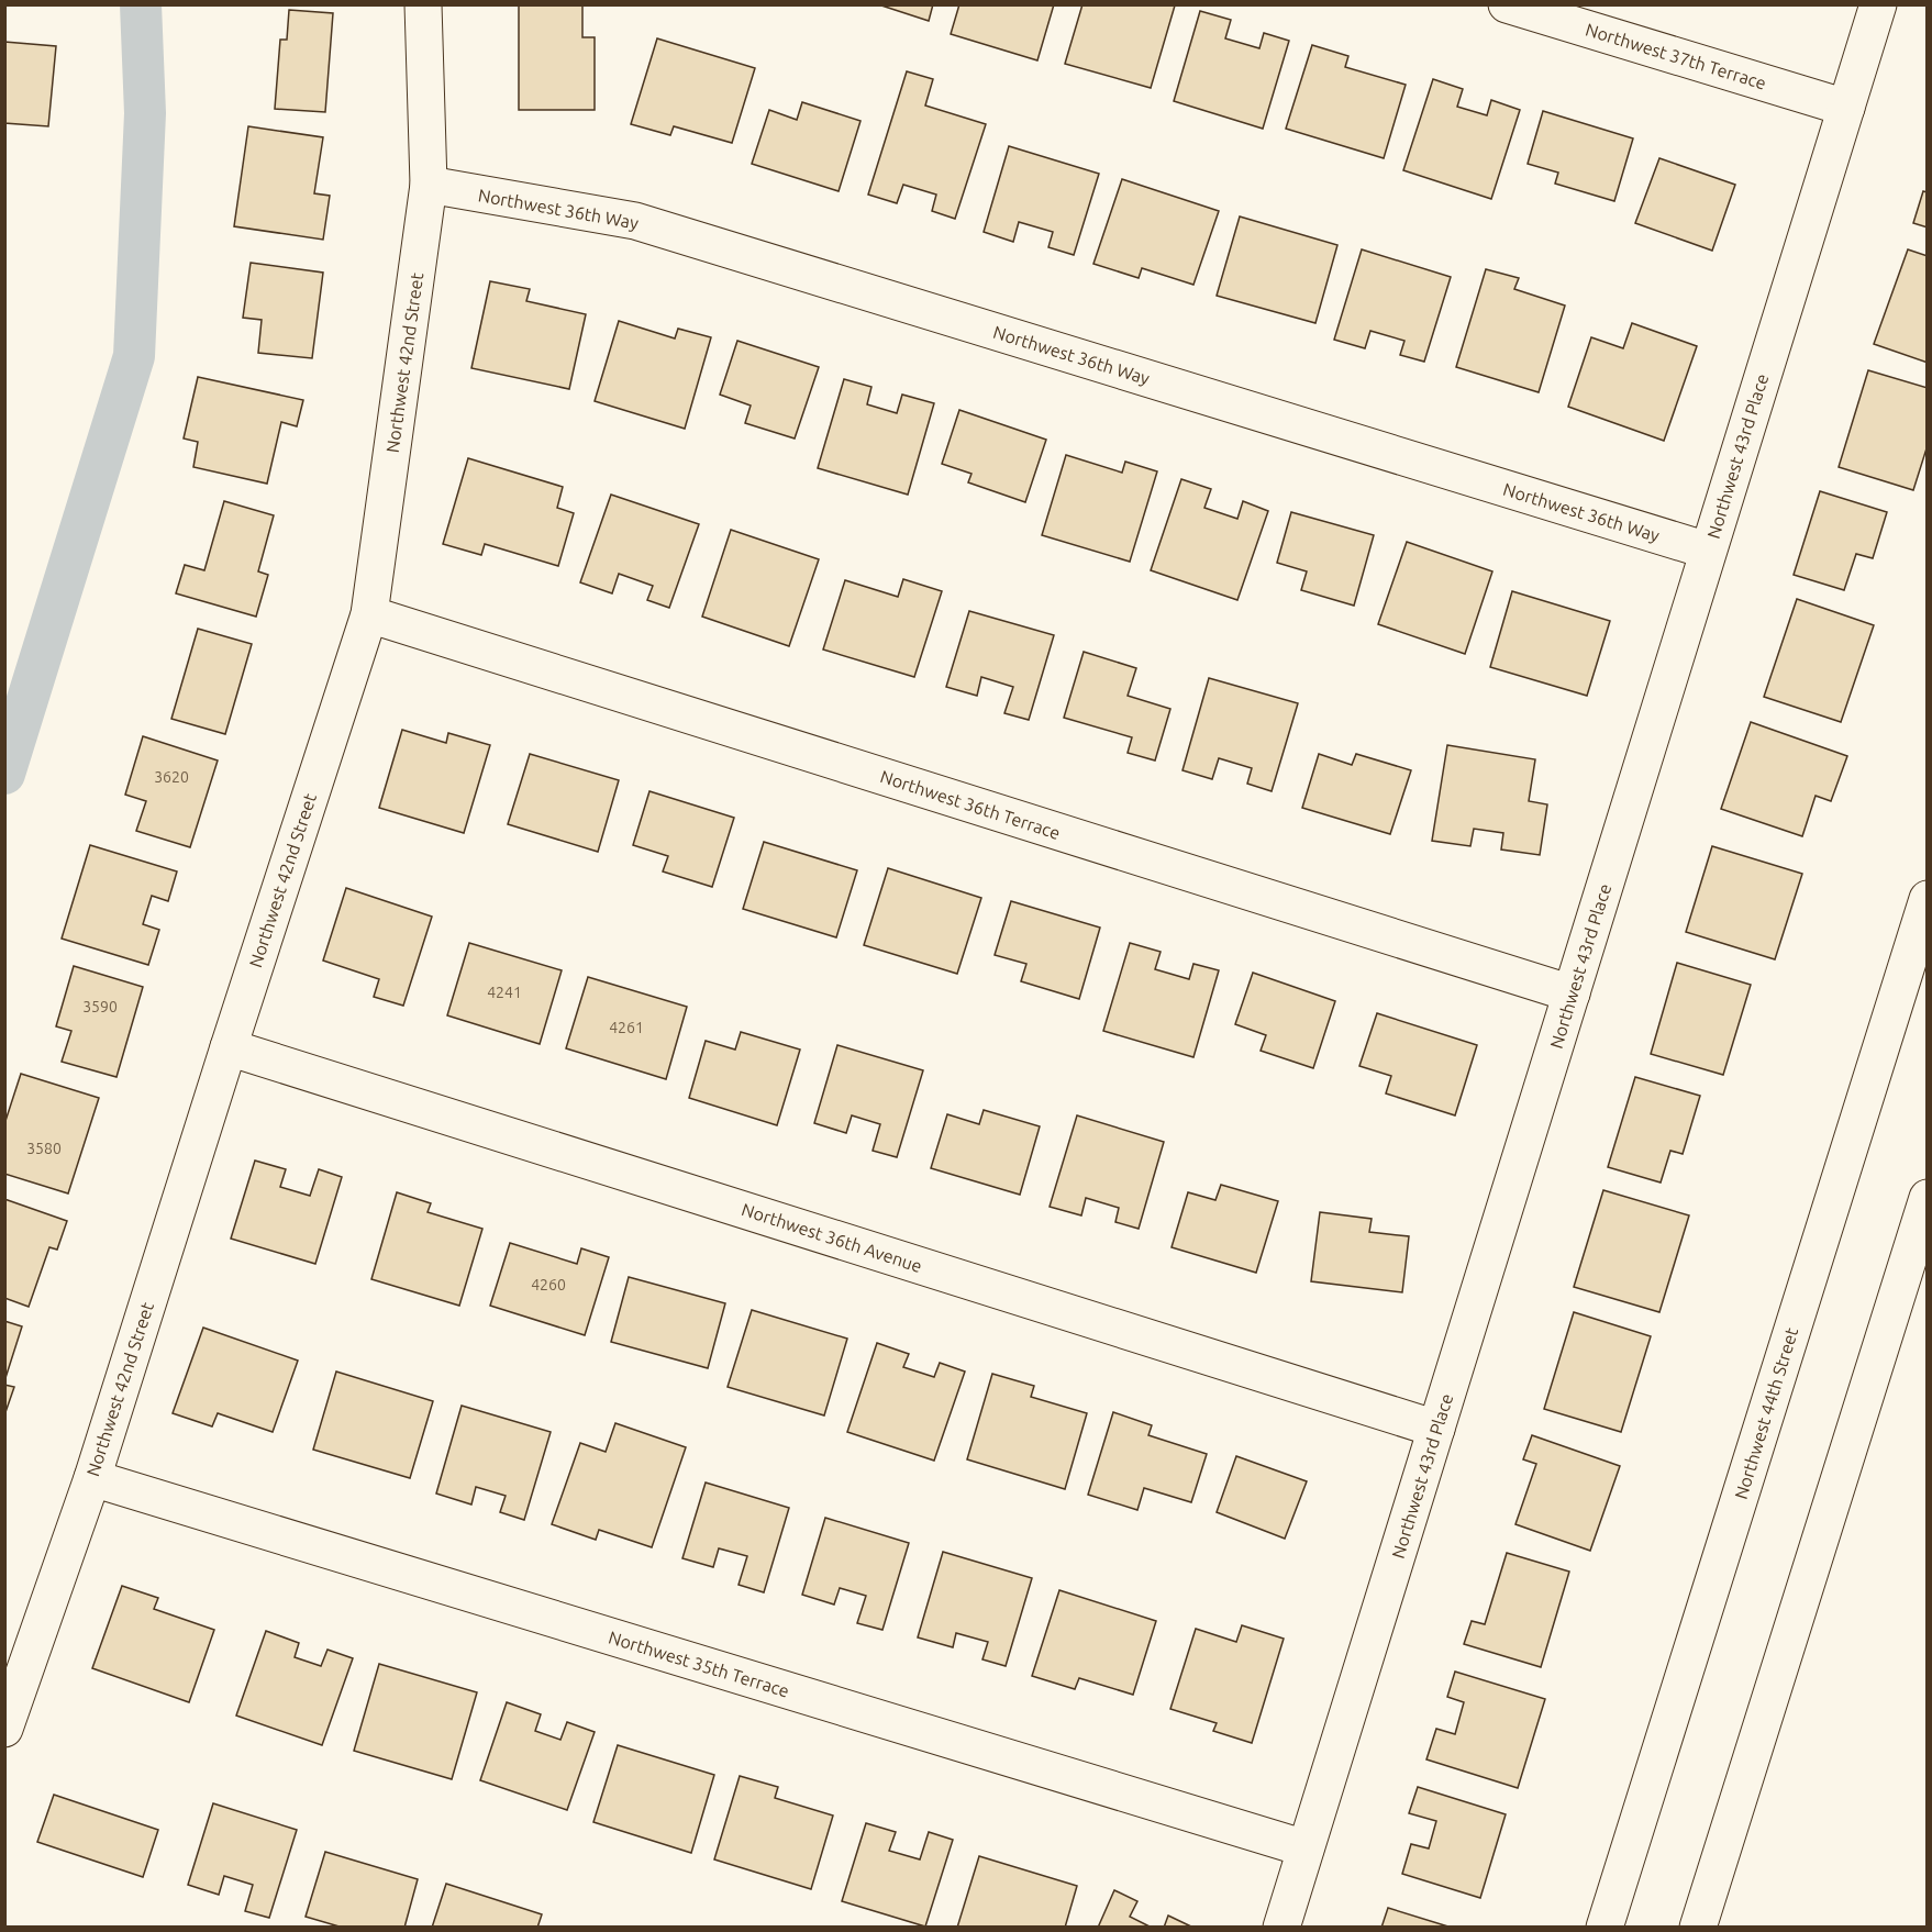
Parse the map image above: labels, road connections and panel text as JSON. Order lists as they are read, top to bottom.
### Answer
{
  "streets": {
    "street": [
      "Northwest 37th Terrace",
      "Northwest 36th Way",
      "Northwest 42nd Street",
      "Northwest 43rd Place",
      "Northwest 36th Terrace",
      "Northwest 36th Avenue",
      "Northwest 44th Street",
      "Northwest 35th Terrace"
    ]
  },
  "crossings": [
    ["Northwest 37th Terrace", "Northwest 43rd Place"],
    ["Northwest 36th Way", "Northwest 42nd Street"],
    ["Northwest 36th Way", "Northwest 43rd Place"],
    ["Northwest 42nd Street", "Northwest 36th Terrace"],
    ["Northwest 42nd Street", "Northwest 36th Avenue"],
    ["Northwest 42nd Street", "Northwest 35th Terrace"],
    ["Northwest 43rd Place", "Northwest 36th Terrace"],
    ["Northwest 43rd Place", "Northwest 36th Avenue"],
    ["Northwest 43rd Place", "Northwest 35th Terrace"]
  ],
  "house_numbers": [
    "3620",
    "4241",
    "3590",
    "4261",
    "3580",
    "4260"
  ]
}
